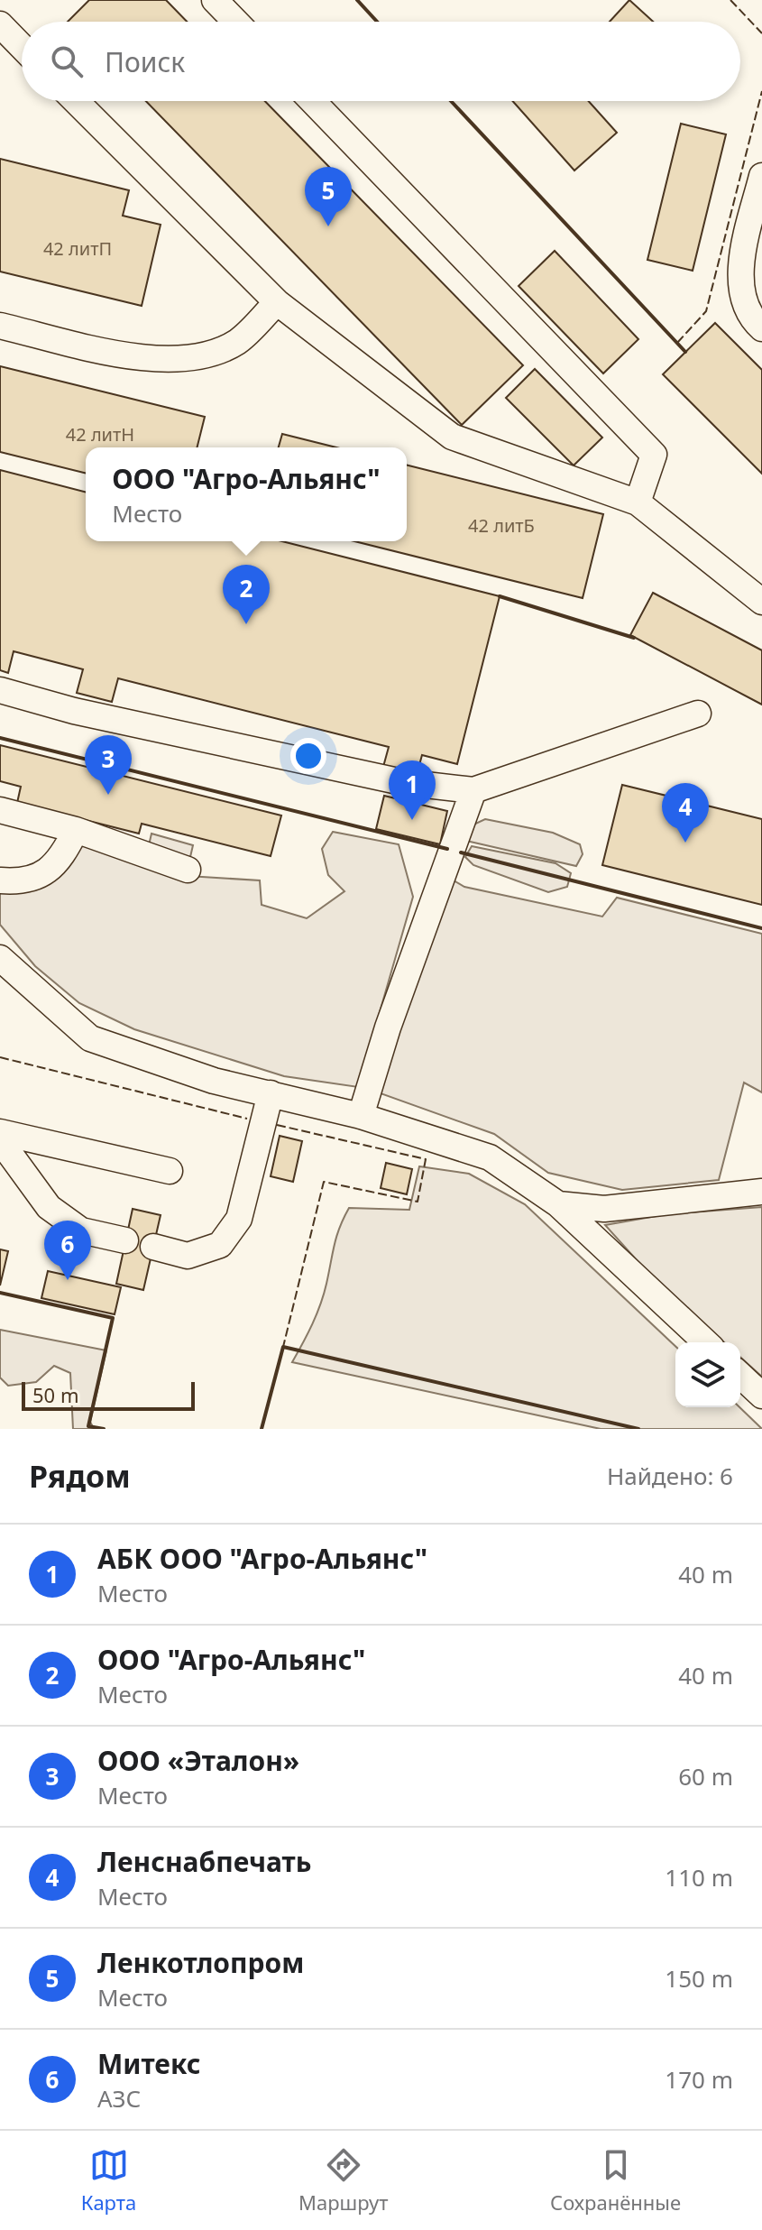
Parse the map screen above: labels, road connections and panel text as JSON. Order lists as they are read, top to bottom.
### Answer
{
  "house_numbers": ["42 литП", "42 литН", "42 литБ"],
  "scale_bar": "50 m",
  "page": {
    "search": "Поиск",
    "pins": [
      "5",
      "2",
      "3",
      "1",
      "4",
      "6"
    ],
    "popup": ["ООО \"Агро-Альянс\"", "Место"],
    "scale": "50 m",
    "heading": ["Рядом", "Найдено: 6"],
    "list": [
      {
        "mark": "1",
        "name": "АБК ООО \"Агро-Альянс\"",
        "note": "Место",
        "value": "40 m"
      },
      {
        "mark": "2",
        "name": "ООО \"Агро-Альянс\"",
        "note": "Место",
        "value": "40 m"
      },
      {
        "mark": "3",
        "name": "ООО «Эталон»",
        "note": "Место",
        "value": "60 m"
      },
      {
        "mark": "4",
        "name": "Ленснабпечать",
        "note": "Место",
        "value": "110 m"
      },
      {
        "mark": "5",
        "name": "Ленкотлопром",
        "note": "Место",
        "value": "150 m"
      },
      {
        "mark": "6",
        "name": "Митекс",
        "note": "АЗС",
        "value": "170 m"
      }
    ],
    "nav": ["Карта", "Маршрут", "Сохранённые"]
  }
}
